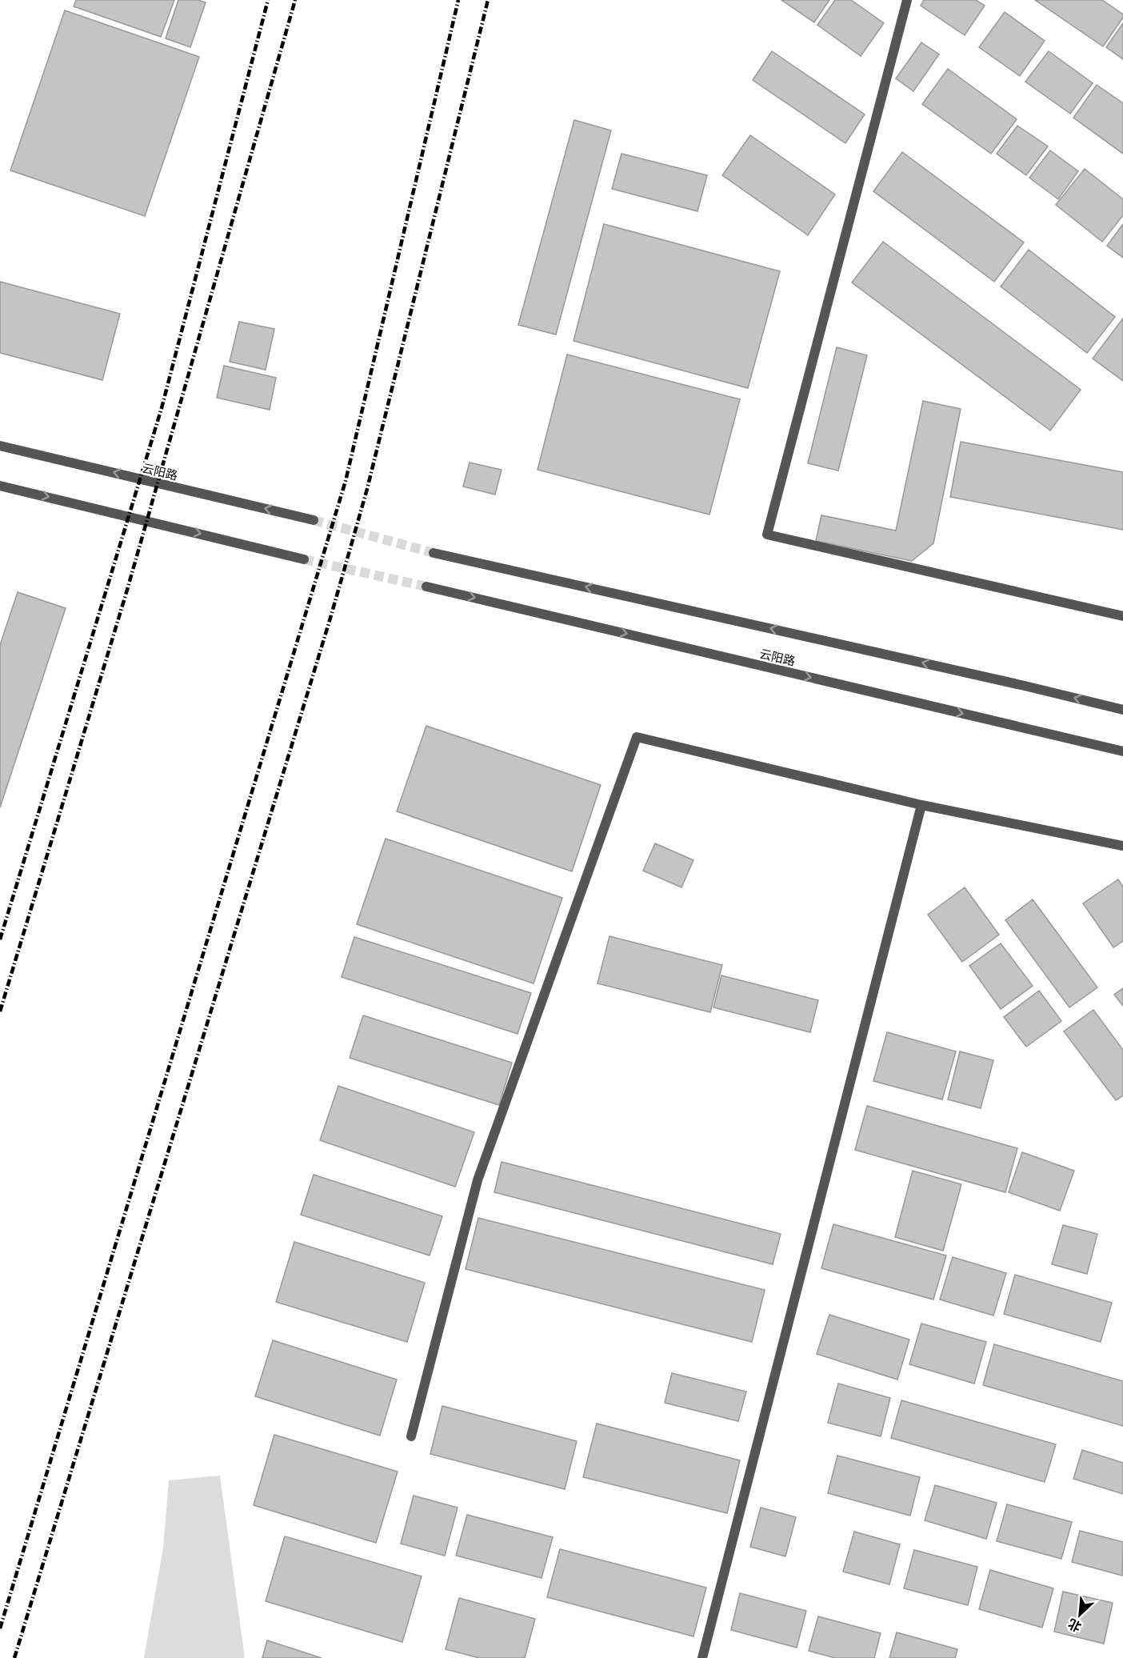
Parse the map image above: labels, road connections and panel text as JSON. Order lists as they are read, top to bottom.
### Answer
{
  "streets": {
    "street": ["云阳路"]
  },
  "north": "bottom left"
}
